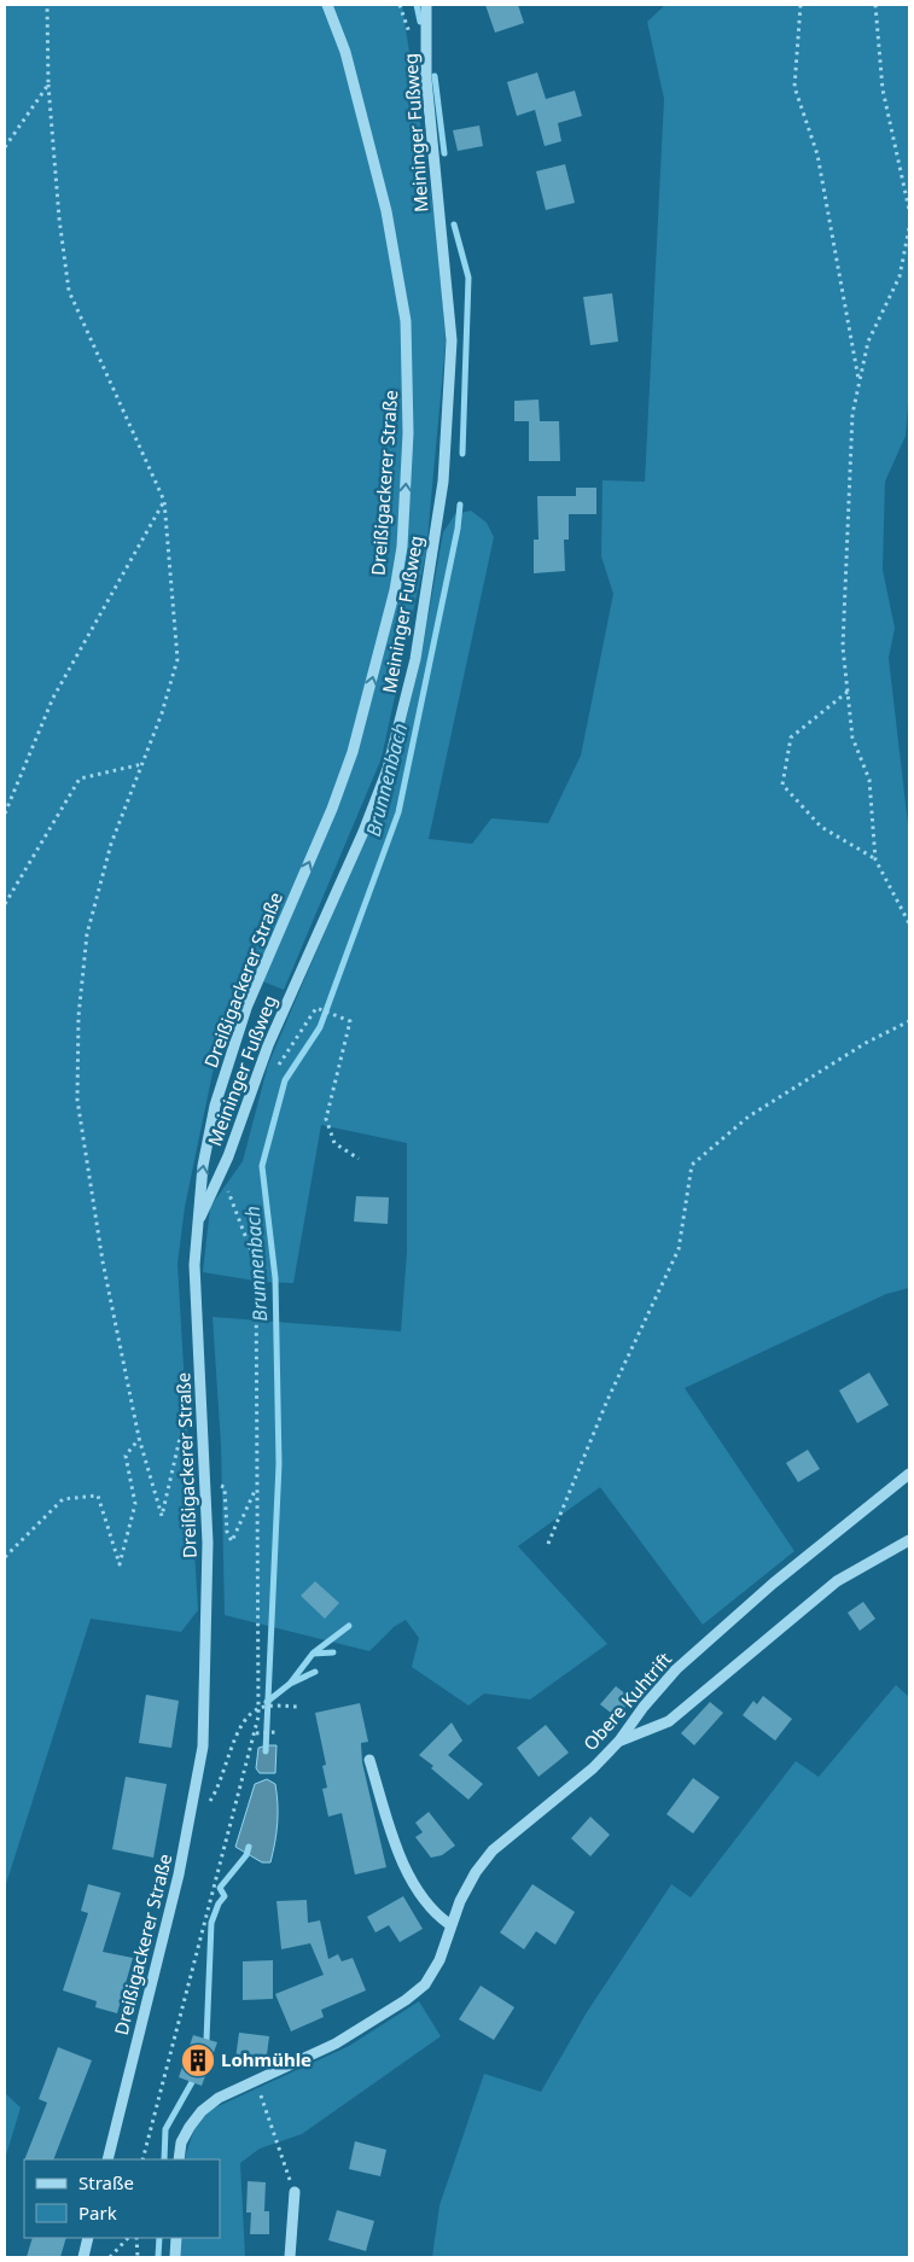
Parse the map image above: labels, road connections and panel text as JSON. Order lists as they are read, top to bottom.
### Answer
{
  "streets": {
    "street": ["Meininger Fußweg", "Dreißigackerer Straße", "Obere Kuhtrift"]
  },
  "crossings": [
    ["Meininger Fußweg", "Dreißigackerer Straße"]
  ],
  "one_way": ["Dreißigackerer Straße"],
  "water": ["Brunnenbach"],
  "places": {
    "building": ["Lohmühle"]
  },
  "legend": ["Straße", "Park"]
}
